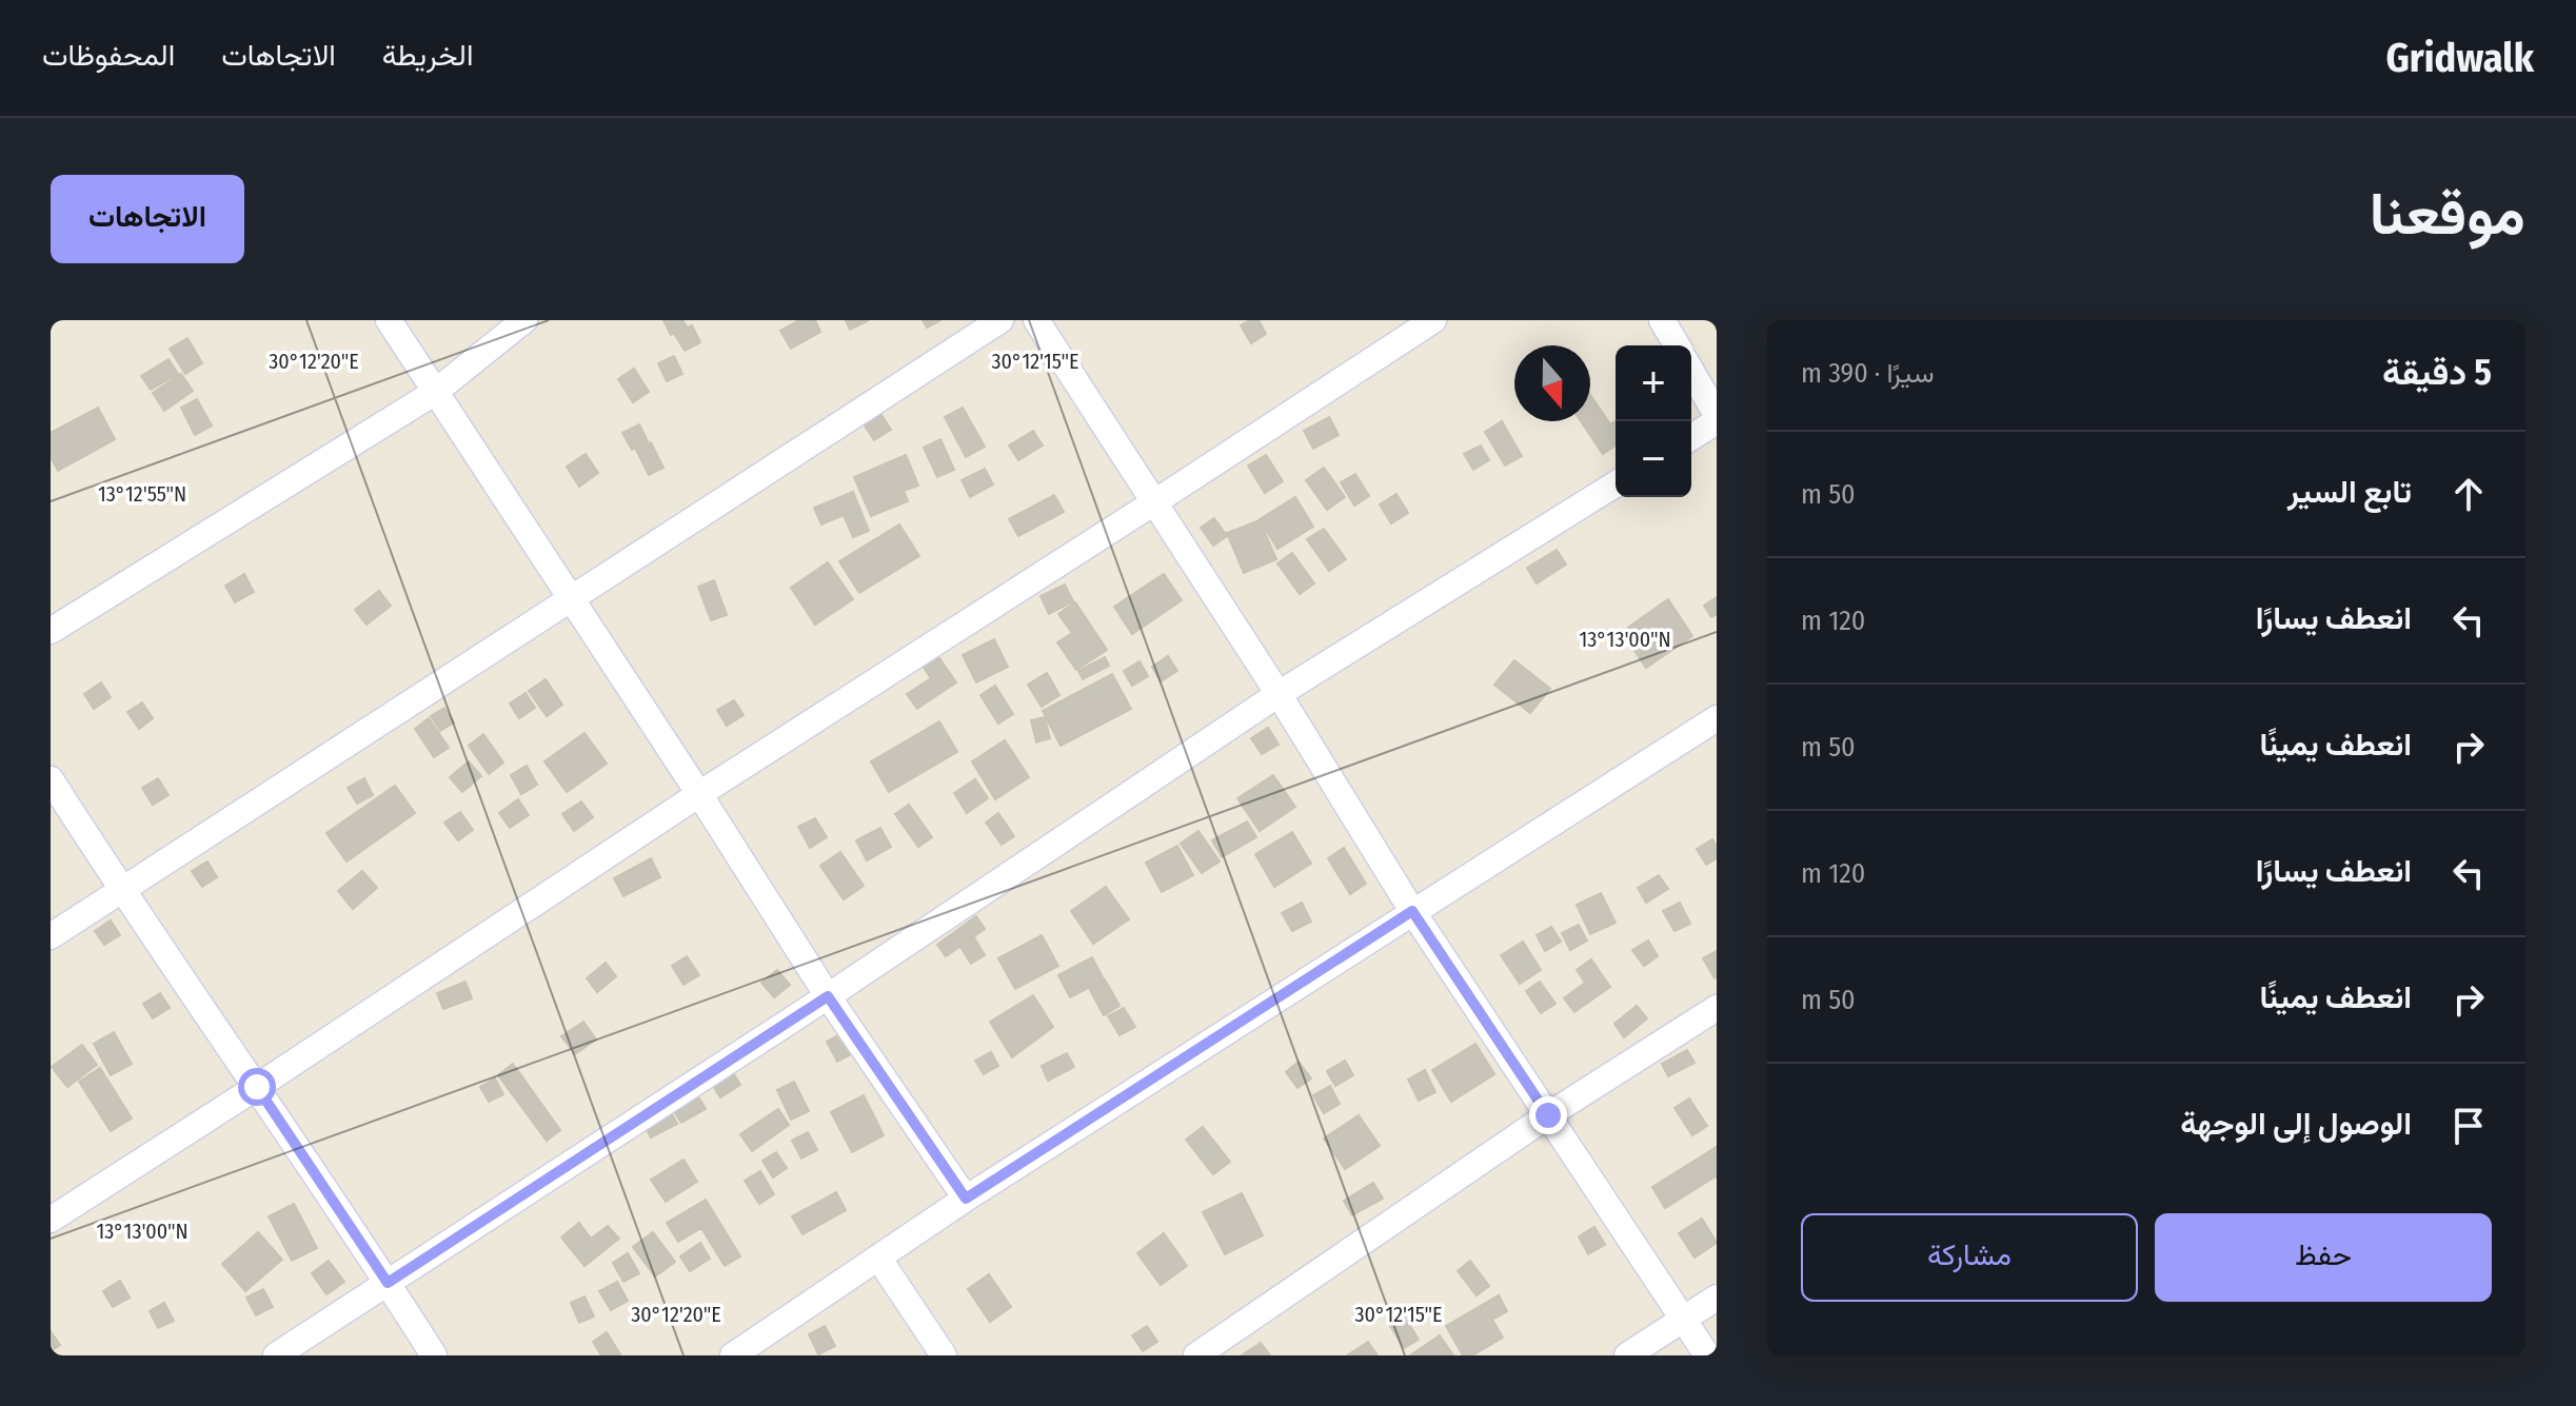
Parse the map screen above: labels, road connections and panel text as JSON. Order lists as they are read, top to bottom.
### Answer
{
  "north": "bottom",
  "page": {
    "header": "Gridwalk",
    "nav": ["الخريطة", "الاتجاهات", "المحفوظات"],
    "title": "موقعنا",
    "buttons": [
      "الاتجاهات",
      ["حفظ", "مشاركة"]
    ],
    "heading": ["5 دقيقة", "سيرًا · 390 m"],
    "map_buttons": ["+", "−"],
    "list": [
      ["تابع السير", "50 m"],
      ["انعطف يسارًا", "120 m"],
      ["انعطف يمينًا", "50 m"],
      ["انعطف يسارًا", "120 m"],
      ["انعطف يمينًا", "50 m"],
      "الوصول إلى الوجهة"
    ]
  },
  "coordinates": [
    "30°12'20\"E",
    "30°12'15\"E",
    "13°12'55\"N",
    "13°13'00\"N"
  ]
}
